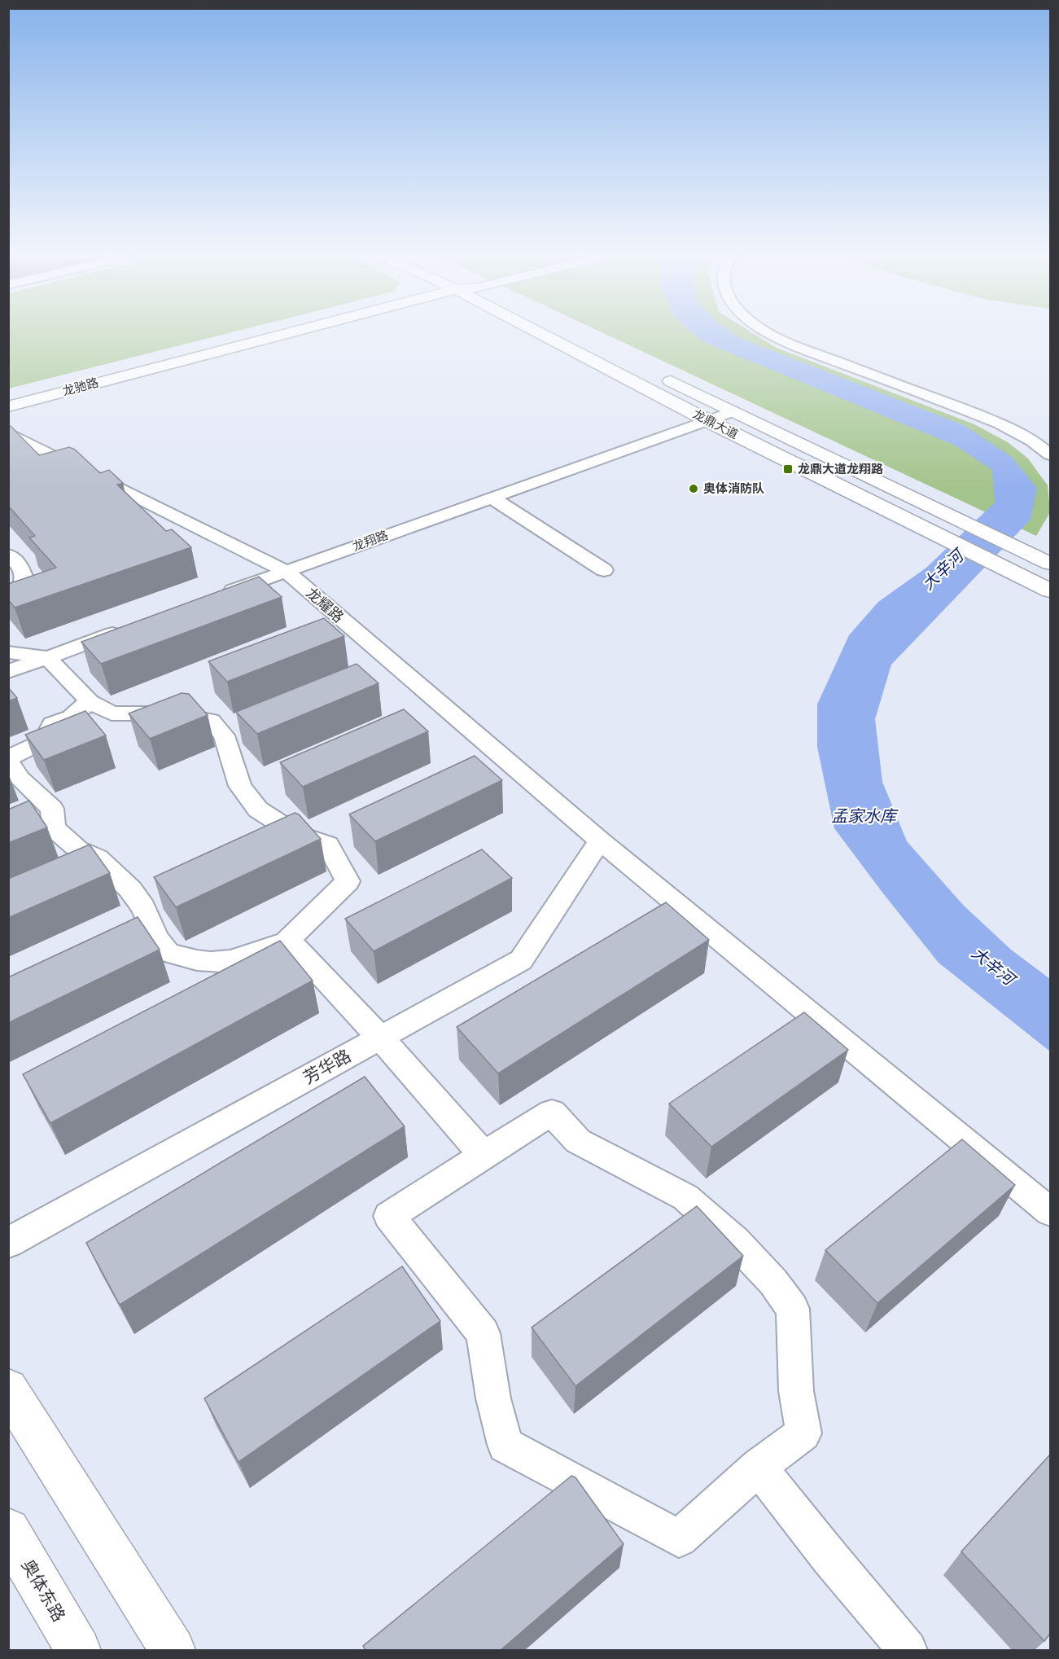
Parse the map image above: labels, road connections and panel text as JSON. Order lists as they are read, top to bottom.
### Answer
{
  "streets": {
    "main road": ["龙驰路", "龙鼎大道", "奥体东路"],
    "street": ["龙翔路", "龙耀路", "芳华路"]
  },
  "crossings": [
    ["龙鼎大道", "龙翔路"],
    ["龙翔路", "龙耀路"],
    ["龙耀路", "芳华路"]
  ],
  "water": ["大辛河", "孟家水库"],
  "places": {
    "transit": ["龙鼎大道龙翔路"],
    "other": ["奥体消防队"]
  }
}
